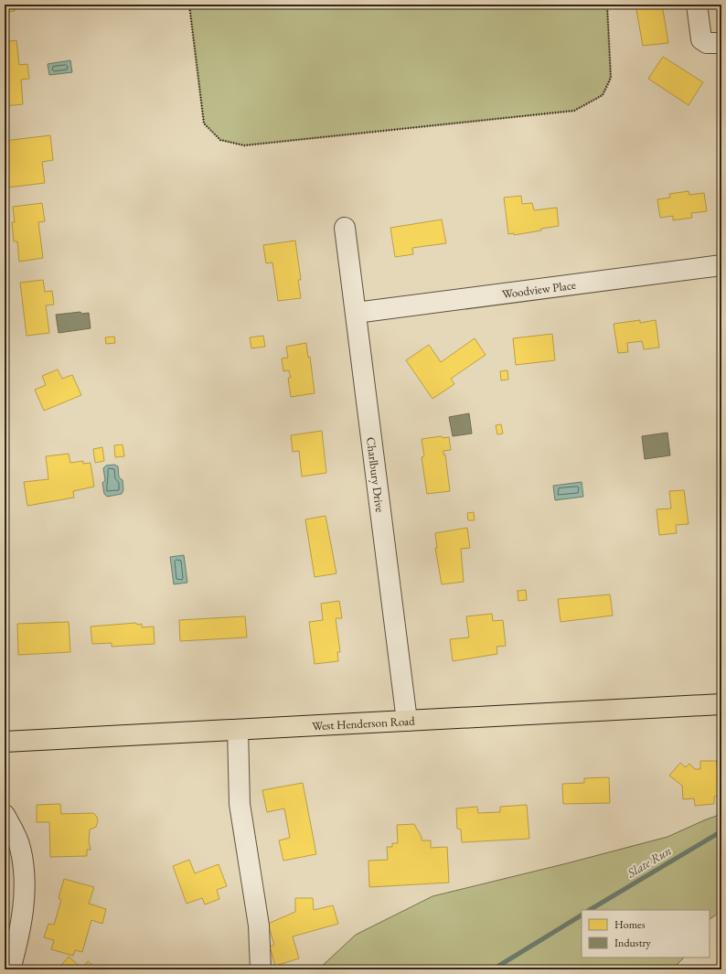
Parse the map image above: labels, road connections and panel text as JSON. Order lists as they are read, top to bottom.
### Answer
{
  "streets": {
    "main road": ["West Henderson Road"],
    "street": ["Woodview Place", "Charlbury Drive"]
  },
  "crossings": [
    ["Woodview Place", "Charlbury Drive"],
    ["Charlbury Drive", "West Henderson Road"]
  ],
  "water": ["Slate Run"],
  "legend": ["Homes", "Industry"]
}
